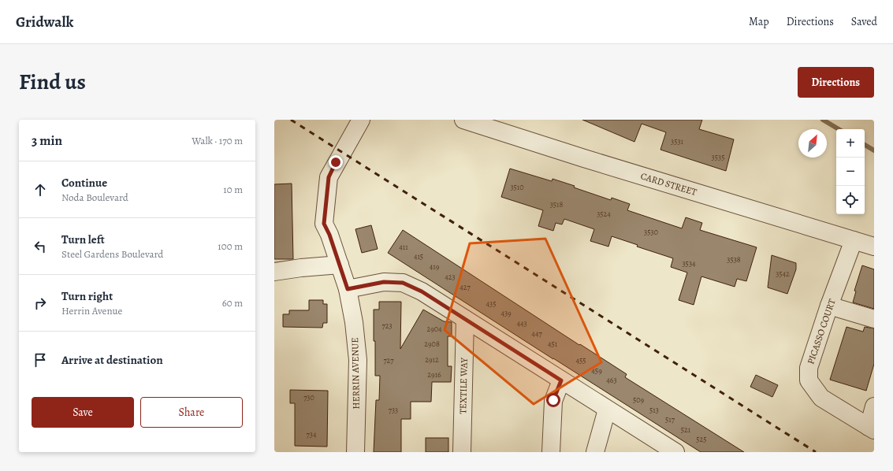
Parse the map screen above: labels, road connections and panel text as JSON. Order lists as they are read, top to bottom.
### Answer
{
  "streets": {
    "street": [
      "CARD STREET",
      "PICASSO COURT",
      "HERRIN AVENUE",
      "TEXTILE WAY"
    ]
  },
  "crossings": [
    ["CARD STREET", "PICASSO COURT"]
  ],
  "house_numbers": [
    "3531",
    "3535",
    "3510",
    "3518",
    "3524",
    "3530",
    "411",
    "415",
    "3538",
    "3534",
    "419",
    "3542",
    "423",
    "427",
    "435",
    "439",
    "443",
    "723",
    "2904",
    "447",
    "2908",
    "451",
    "2912",
    "727",
    "455",
    "459",
    "2916",
    "463",
    "730",
    "509",
    "733",
    "513",
    "517",
    "521",
    "734",
    "525"
  ],
  "north": "top right",
  "page": {
    "header": "Gridwalk",
    "nav": ["Map", "Directions", "Saved"],
    "title": "Find us",
    "buttons": [
      "Directions",
      ["Save", "Share"]
    ],
    "heading": ["3 min", "Walk · 170 m"],
    "map_buttons": ["+", "−"],
    "list": [
      ["Continue", "Noda Boulevard", "10 m"],
      ["Turn left", "Steel Gardens Boulevard", "100 m"],
      ["Turn right", "Herrin Avenue", "60 m"],
      "Arrive at destination"
    ]
  }
}
